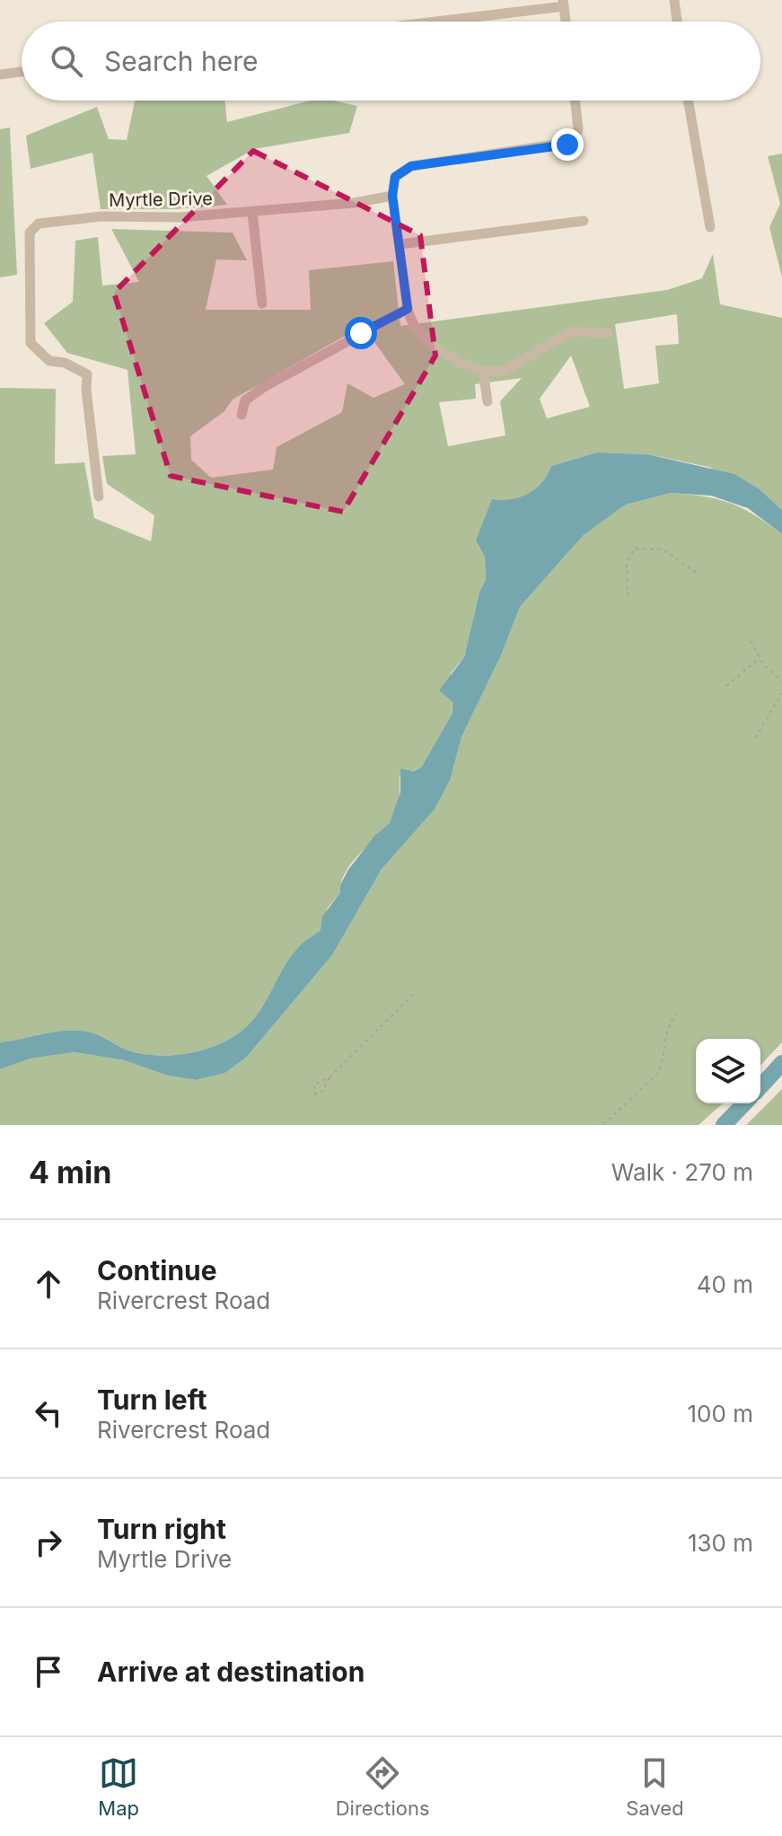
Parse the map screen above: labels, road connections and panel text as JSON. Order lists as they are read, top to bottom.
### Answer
{
  "streets": {
    "street": ["Myrtle Drive"]
  },
  "page": {
    "search": "Search here",
    "heading": ["4 min", "Walk · 270 m"],
    "list": [
      ["Continue", "Rivercrest Road", "40 m"],
      ["Turn left", "Rivercrest Road", "100 m"],
      ["Turn right", "Myrtle Drive", "130 m"],
      "Arrive at destination"
    ],
    "nav": ["Map", "Directions", "Saved"]
  }
}
